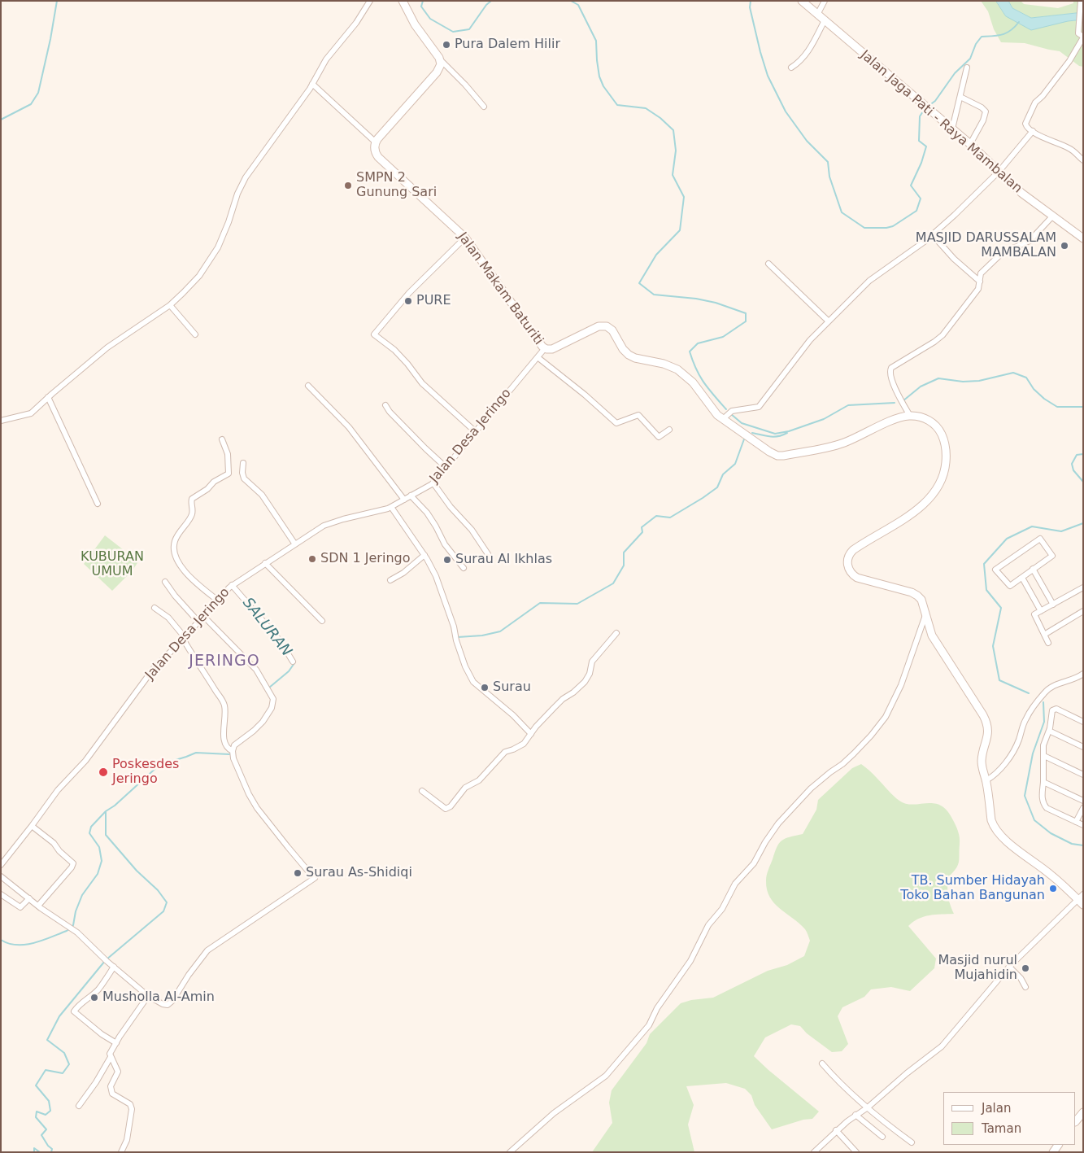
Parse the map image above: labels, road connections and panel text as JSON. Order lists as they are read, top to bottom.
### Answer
{
  "streets": {
    "street": ["Jalan Jaga Pati - Raya Mambalan", "Jalan Makam Baturiti", "Jalan Desa Jeringo"]
  },
  "crossings": [
    ["Jalan Makam Baturiti", "Jalan Desa Jeringo"]
  ],
  "districts": ["JERINGO"],
  "water": ["SALURAN"],
  "parks": ["KUBURAN UMUM"],
  "places": [
    "Pura Dalem Hilir",
    "SMPN 2 Gunung Sari",
    "MASJID DARUSSALAM MAMBALAN",
    "PURE",
    "SDN 1 Jeringo",
    "Surau Al Ikhlas",
    "Surau",
    "Poskesdes Jeringo",
    "Surau As-Shidiqi",
    "TB. Sumber Hidayah Toko Bahan Bangunan",
    "Masjid nurul Mujahidin",
    "Musholla Al-Amin"
  ],
  "legend": ["Jalan", "Taman"]
}
